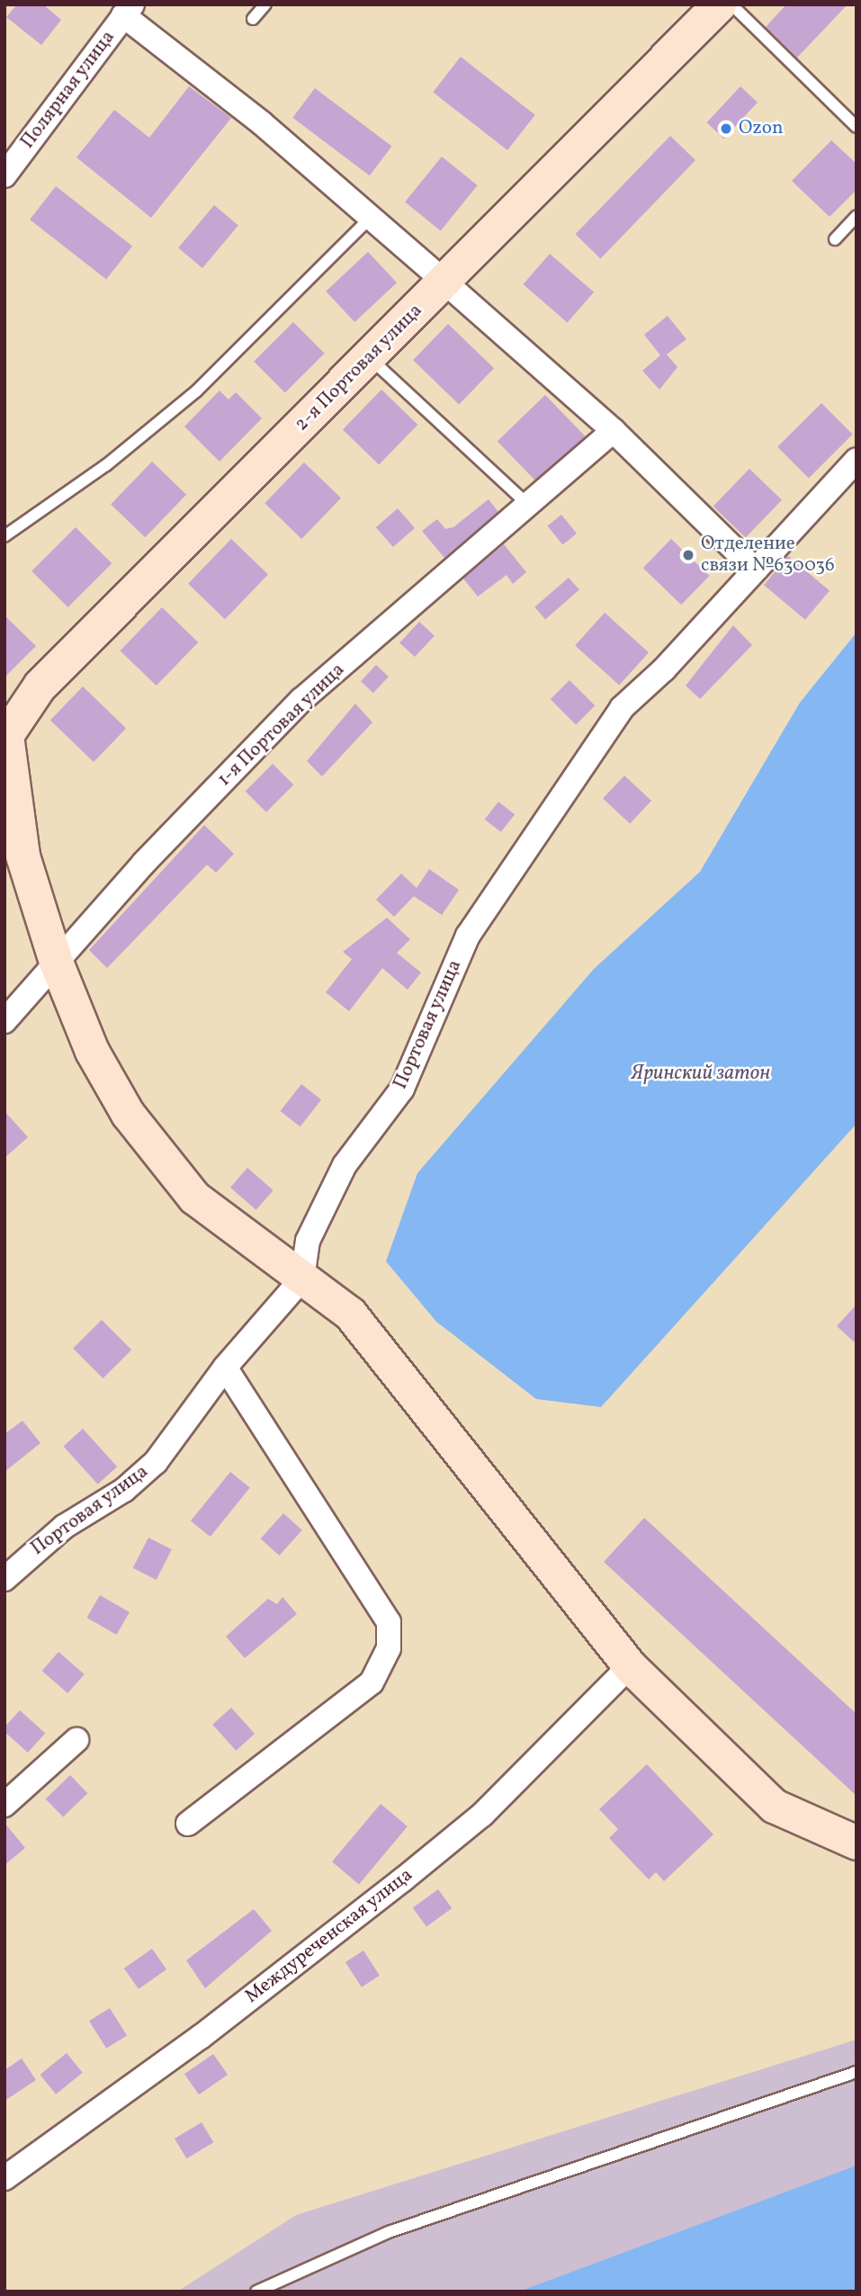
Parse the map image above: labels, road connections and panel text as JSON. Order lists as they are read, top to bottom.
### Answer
{
  "streets": {
    "street": [
      "Полярная улица",
      "2-я Портовая улица",
      "1-я Портовая улица",
      "Портовая улица",
      "Междуреченская улица"
    ]
  },
  "crossings": [
    ["2-я Портовая улица", "1-я Портовая улица"]
  ],
  "water": ["Яринский затон"],
  "places": ["Ozon", "Отделение связи №630036"]
}
